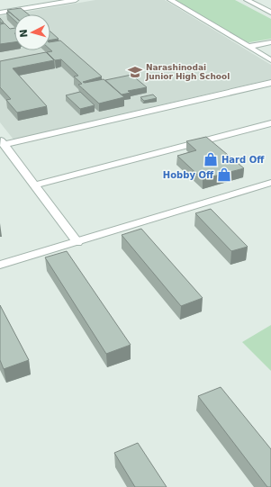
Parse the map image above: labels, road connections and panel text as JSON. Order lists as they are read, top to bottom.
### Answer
{
  "places": {
    "school or university": ["Narashinodai Junior High School"],
    "shop": ["Hard Off", "Hobby Off"]
  },
  "north": "left"
}
